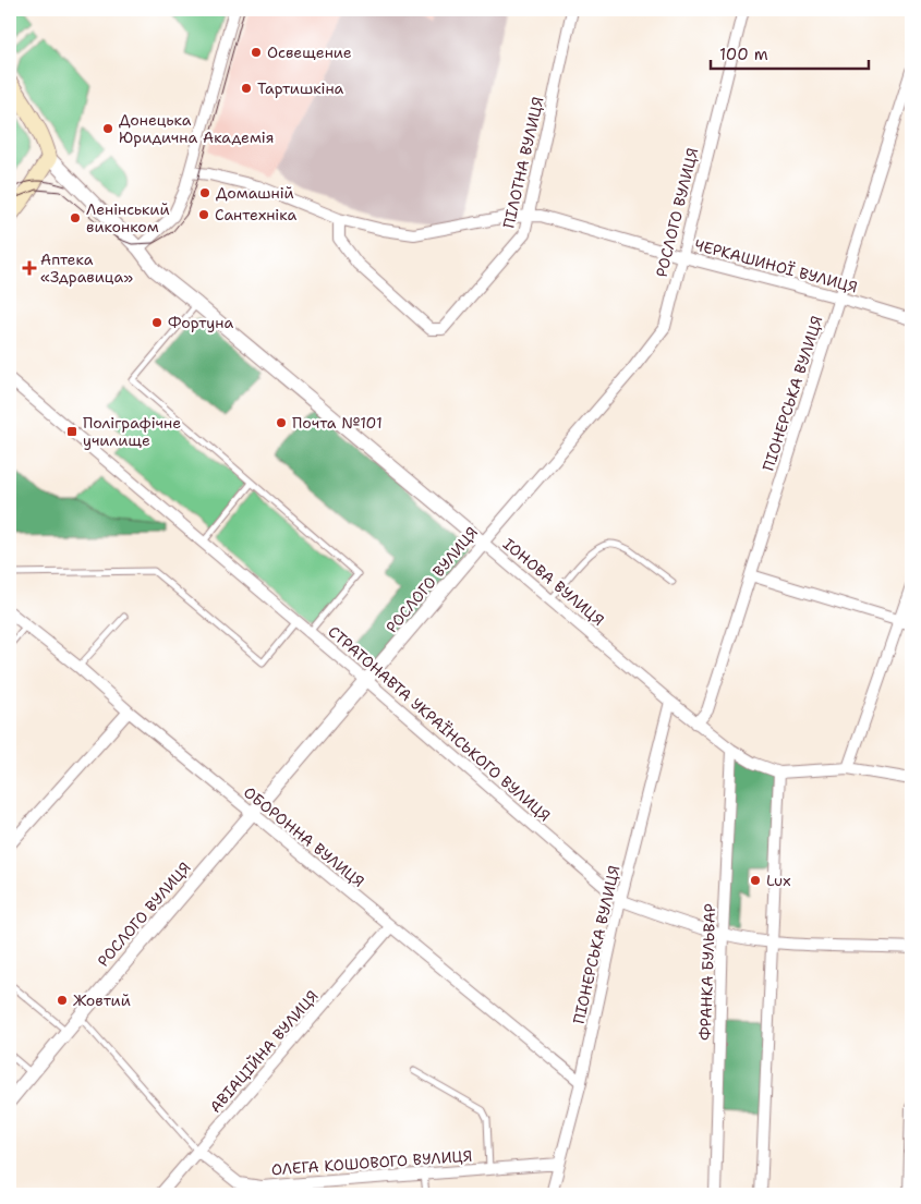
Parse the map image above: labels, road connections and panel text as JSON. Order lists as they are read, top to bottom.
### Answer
{
  "streets": {
    "street": [
      "ПІЛОТНА ВУЛИЦЯ",
      "РОСЛОГО ВУЛИЦЯ",
      "ЧЕРКАШИНОЇ ВУЛИЦЯ",
      "ПІОНЕРСЬКА ВУЛИЦЯ",
      "ІОНОВА ВУЛИЦЯ",
      "СТРАТОНАВТА УКРАЇНСЬКОГО ВУЛИЦЯ",
      "ОБОРОННА ВУЛИЦЯ",
      "ФРАНКА БУЛЬВАР",
      "АВІАЦІЙНА ВУЛИЦЯ",
      "ОЛЕГА КОШОВОГО ВУЛИЦЯ"
    ]
  },
  "crossings": [
    ["ПІЛОТНА ВУЛИЦЯ", "ЧЕРКАШИНОЇ ВУЛИЦЯ"],
    ["РОСЛОГО ВУЛИЦЯ", "ЧЕРКАШИНОЇ ВУЛИЦЯ"],
    ["РОСЛОГО ВУЛИЦЯ", "ІОНОВА ВУЛИЦЯ"],
    ["РОСЛОГО ВУЛИЦЯ", "СТРАТОНАВТА УКРАЇНСЬКОГО ВУЛИЦЯ"],
    ["РОСЛОГО ВУЛИЦЯ", "ОБОРОННА ВУЛИЦЯ"],
    ["ЧЕРКАШИНОЇ ВУЛИЦЯ", "ПІОНЕРСЬКА ВУЛИЦЯ"],
    ["ПІОНЕРСЬКА ВУЛИЦЯ", "ІОНОВА ВУЛИЦЯ"],
    ["ПІОНЕРСЬКА ВУЛИЦЯ", "СТРАТОНАВТА УКРАЇНСЬКОГО ВУЛИЦЯ"],
    ["ПІОНЕРСЬКА ВУЛИЦЯ", "ОБОРОННА ВУЛИЦЯ"],
    ["ПІОНЕРСЬКА ВУЛИЦЯ", "ОЛЕГА КОШОВОГО ВУЛИЦЯ"],
    ["ІОНОВА ВУЛИЦЯ", "ФРАНКА БУЛЬВАР"],
    ["СТРАТОНАВТА УКРАЇНСЬКОГО ВУЛИЦЯ", "ФРАНКА БУЛЬВАР"],
    ["ОБОРОННА ВУЛИЦЯ", "АВІАЦІЙНА ВУЛИЦЯ"],
    ["АВІАЦІЙНА ВУЛИЦЯ", "ОЛЕГА КОШОВОГО ВУЛИЦЯ"]
  ],
  "places": {
    "other": [
      "Освещение",
      "Тартишкіна",
      "Донецька Юридична Академія",
      "Домашній",
      "Сантехніка",
      "Ленінський виконком",
      "Фортуна",
      "Почта №101",
      "Lux",
      "Жовтий"
    ],
    "health": ["Аптека «Здравица»"],
    "transit": ["Поліграфічне училище"]
  },
  "scale_bar": "100 m"
}
